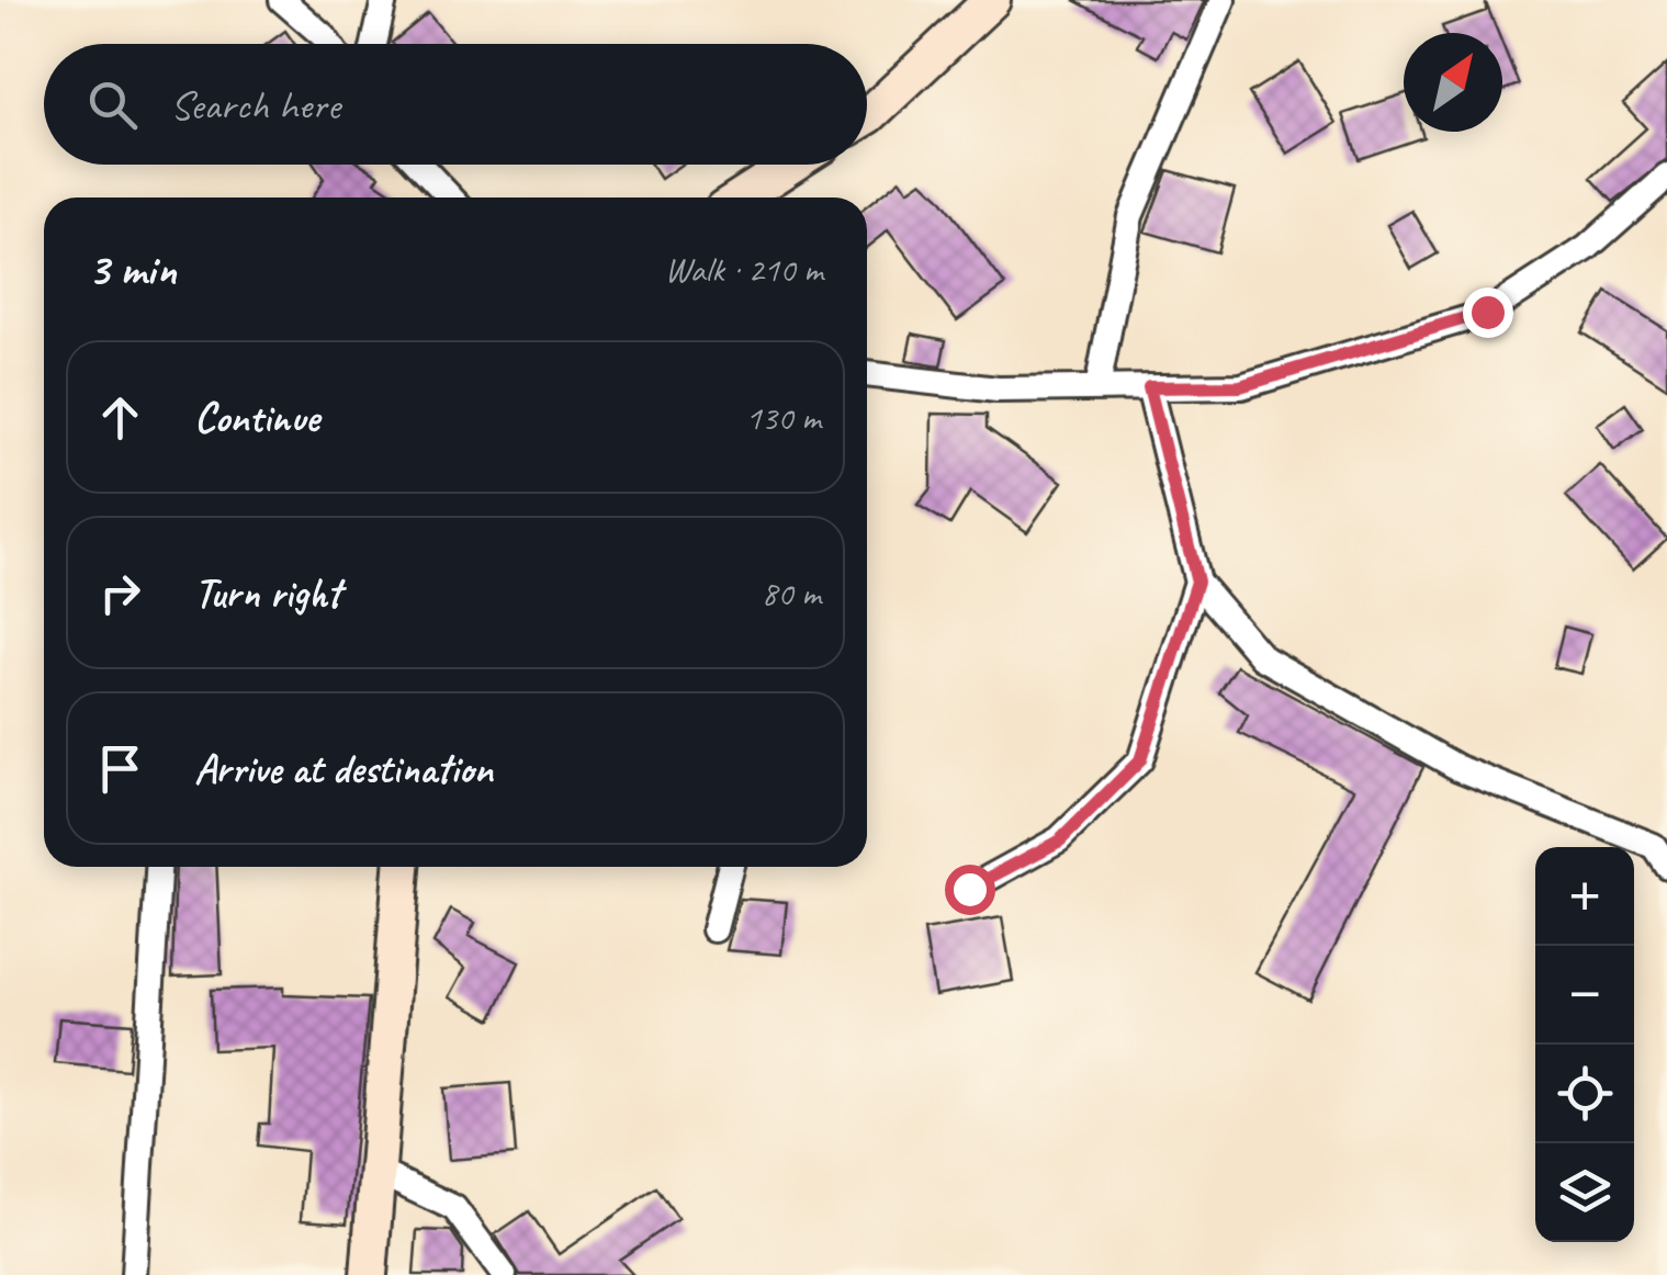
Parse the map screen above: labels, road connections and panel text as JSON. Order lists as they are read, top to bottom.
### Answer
{
  "north": "top right",
  "page": {
    "search": "Search here",
    "heading": ["3 min", "Walk · 210 m"],
    "list": [
      ["Continue", "130 m"],
      ["Turn right", "80 m"],
      "Arrive at destination"
    ],
    "map_buttons": ["+", "−"]
  }
}
